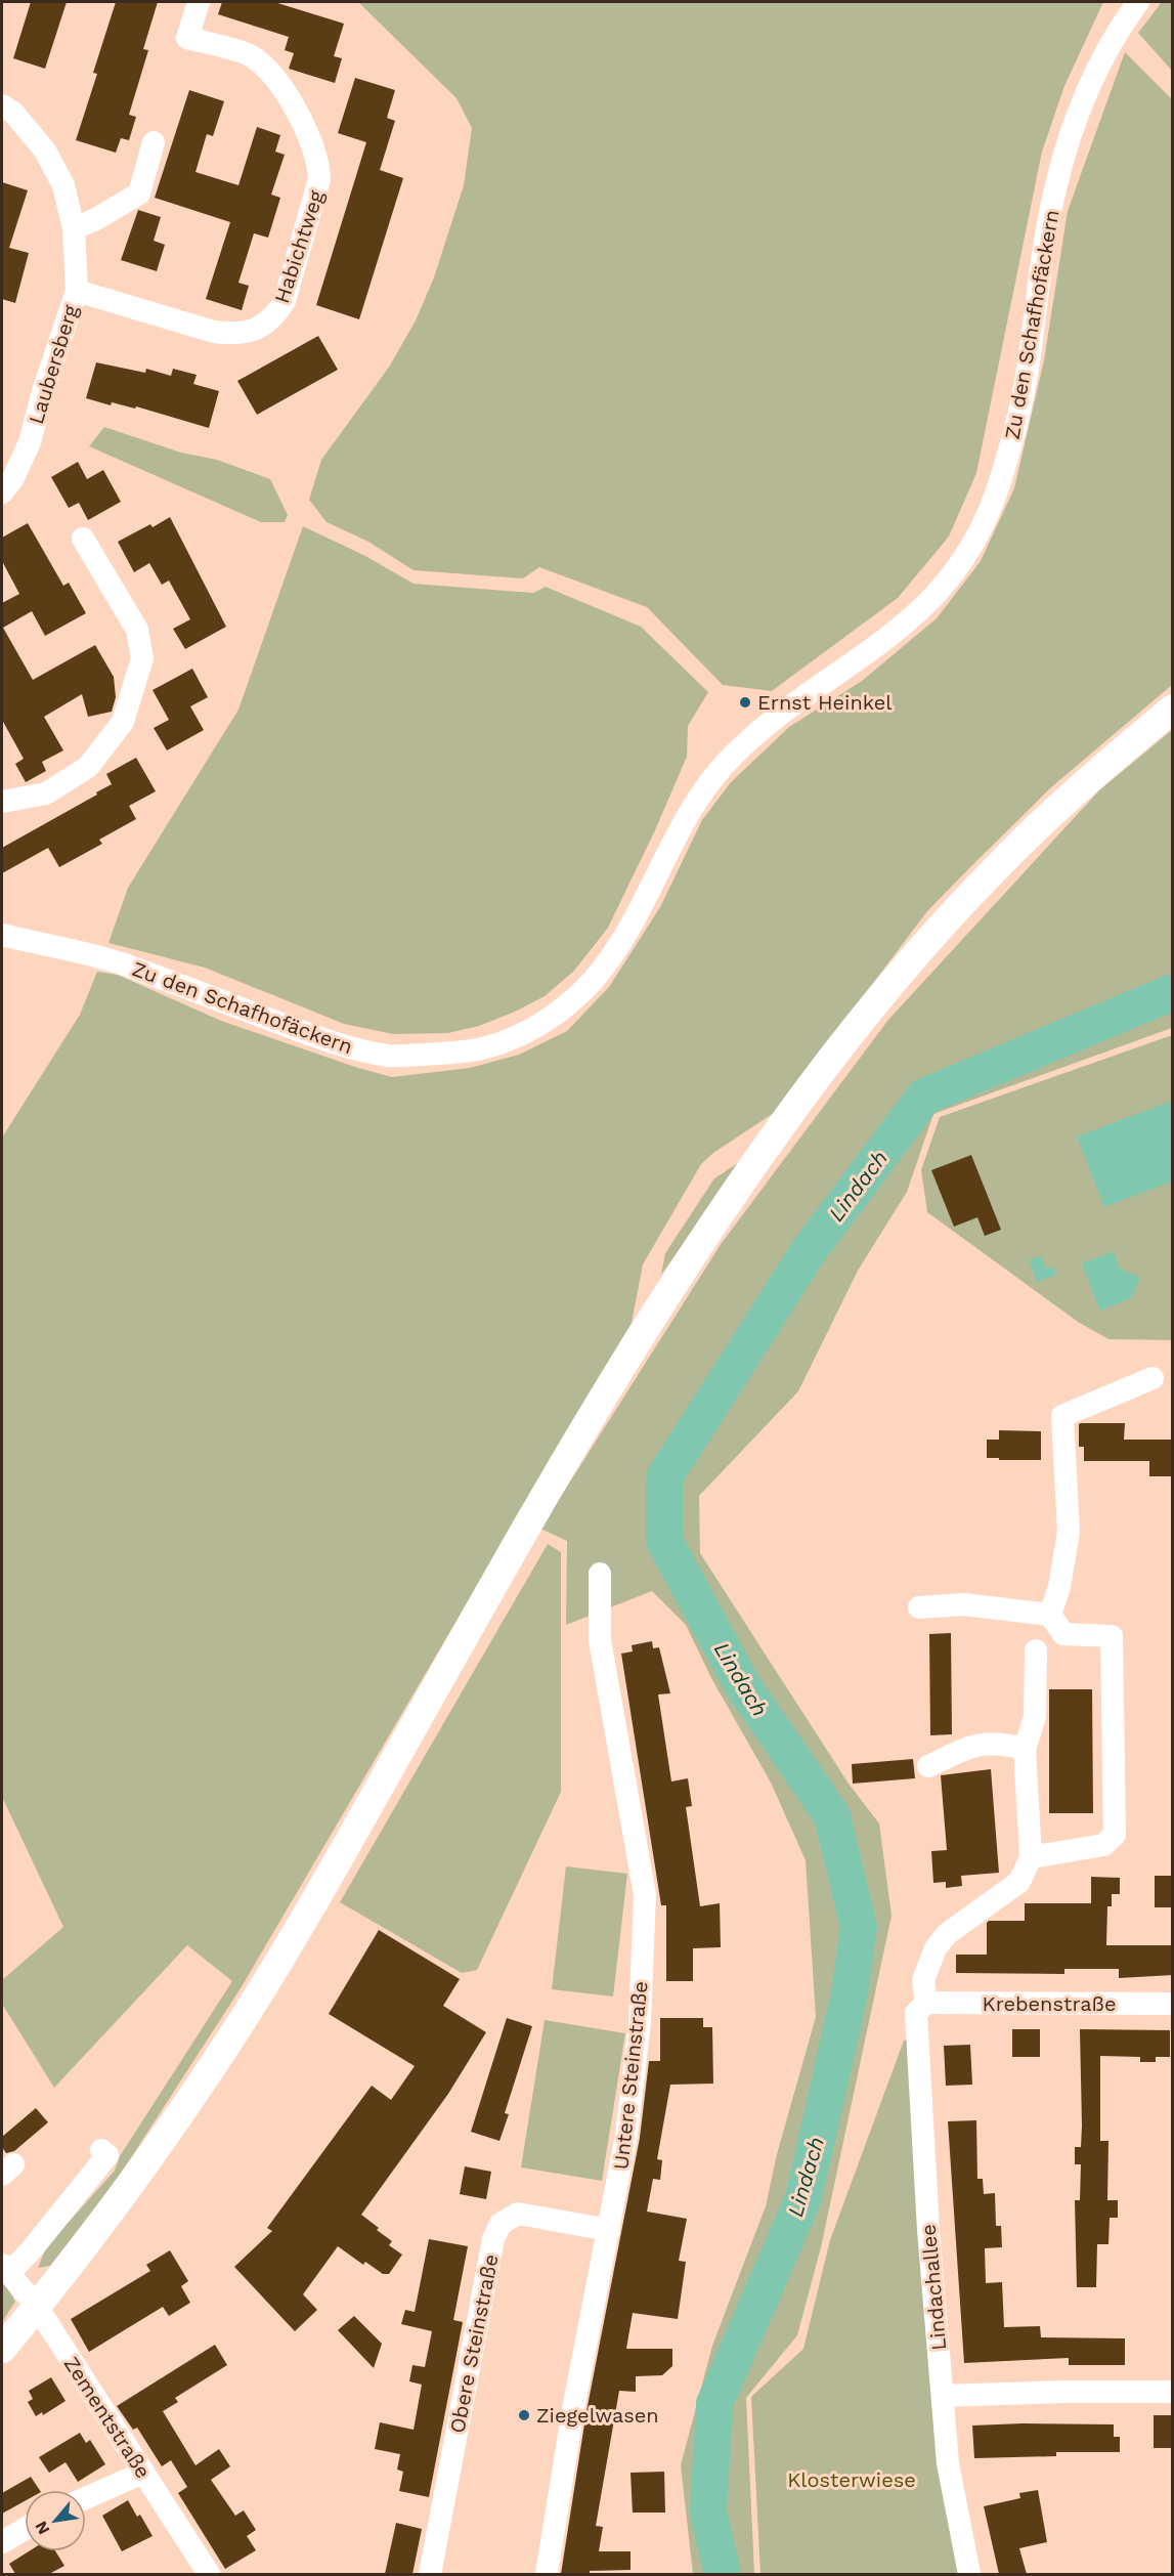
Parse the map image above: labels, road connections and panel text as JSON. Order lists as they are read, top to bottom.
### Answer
{
  "streets": {
    "street": [
      "Habichtweg",
      "Zu den Schafhofäckern",
      "Laubersberg",
      "Krebenstraße",
      "Untere Steinstraße",
      "Lindachallee",
      "Obere Steinstraße",
      "Zementstraße"
    ]
  },
  "crossings": [
    ["Habichtweg", "Laubersberg"],
    ["Krebenstraße", "Lindachallee"],
    ["Untere Steinstraße", "Obere Steinstraße"]
  ],
  "water": ["Lindach"],
  "parks": ["Klosterwiese"],
  "places": ["Ernst Heinkel", "Ziegelwasen"],
  "north": "bottom left"
}
